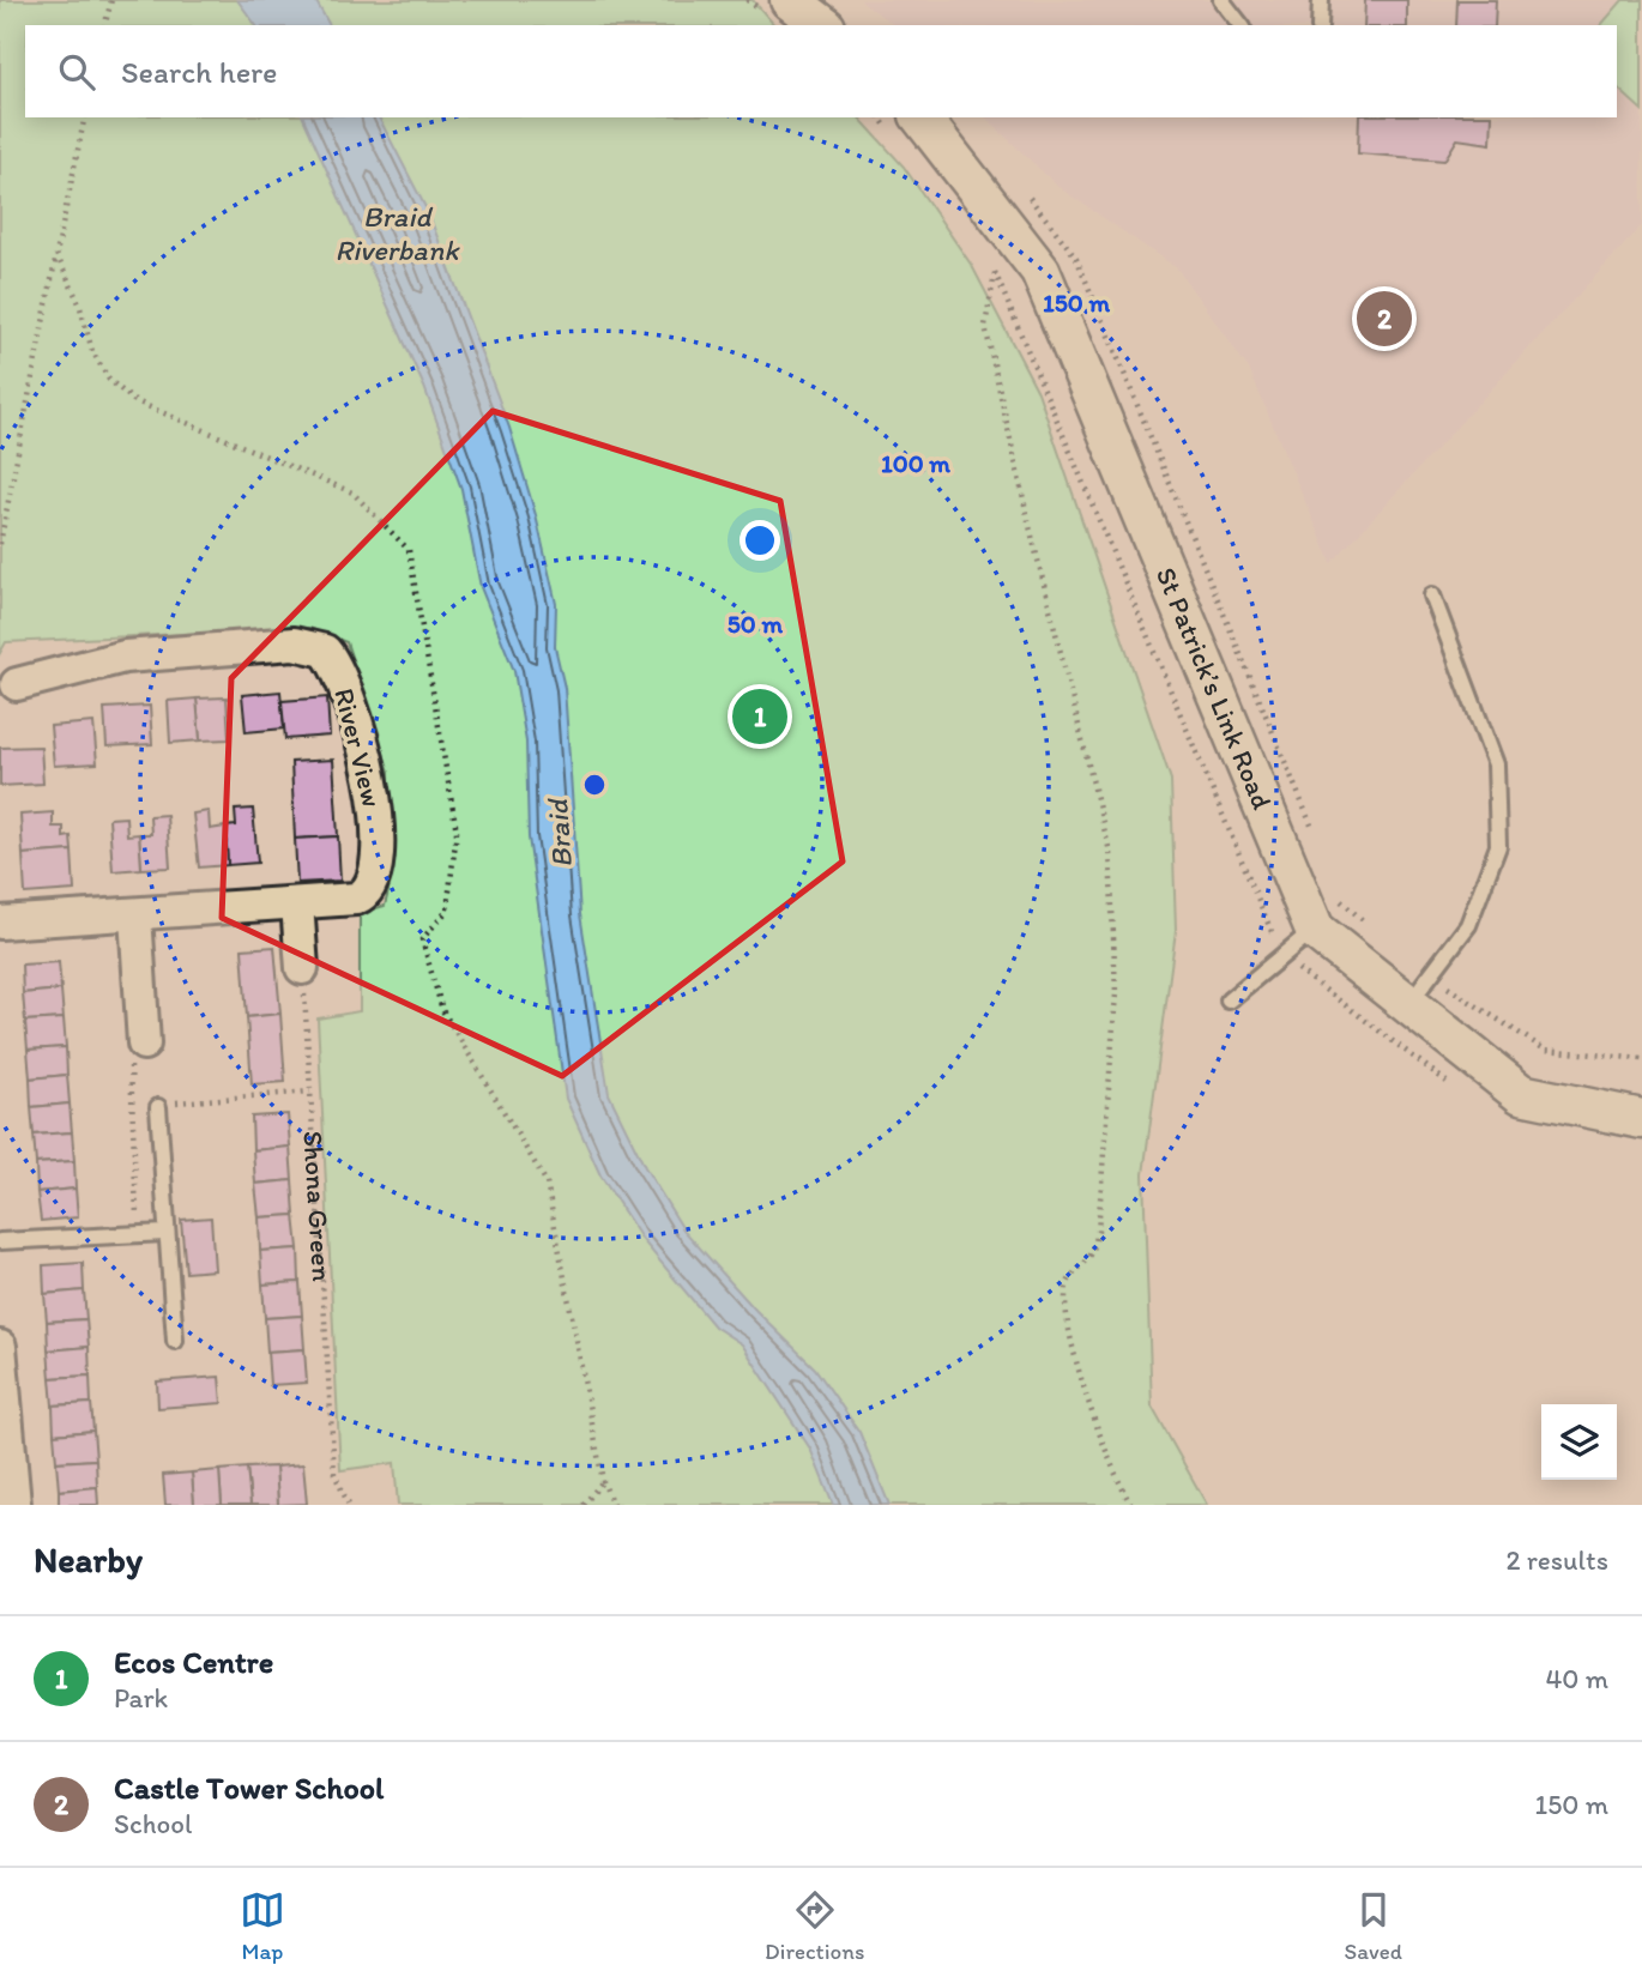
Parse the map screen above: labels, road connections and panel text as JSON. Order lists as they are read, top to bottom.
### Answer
{
  "streets": {
    "street": ["St Patrick’s Link Road", "River View"],
    "path": ["Shona Green"]
  },
  "water": ["Braid Riverbank", "Braid"],
  "page": {
    "search": "Search here",
    "pins": ["2", "1"],
    "heading": ["Nearby", "2 results"],
    "list": [
      {
        "mark": "1",
        "name": "Ecos Centre",
        "note": "Park",
        "value": "40 m"
      },
      {
        "mark": "2",
        "name": "Castle Tower School",
        "note": "School",
        "value": "150 m"
      }
    ],
    "nav": ["Map", "Directions", "Saved"]
  },
  "rings": ["150 m", "100 m", "50 m"]
}
